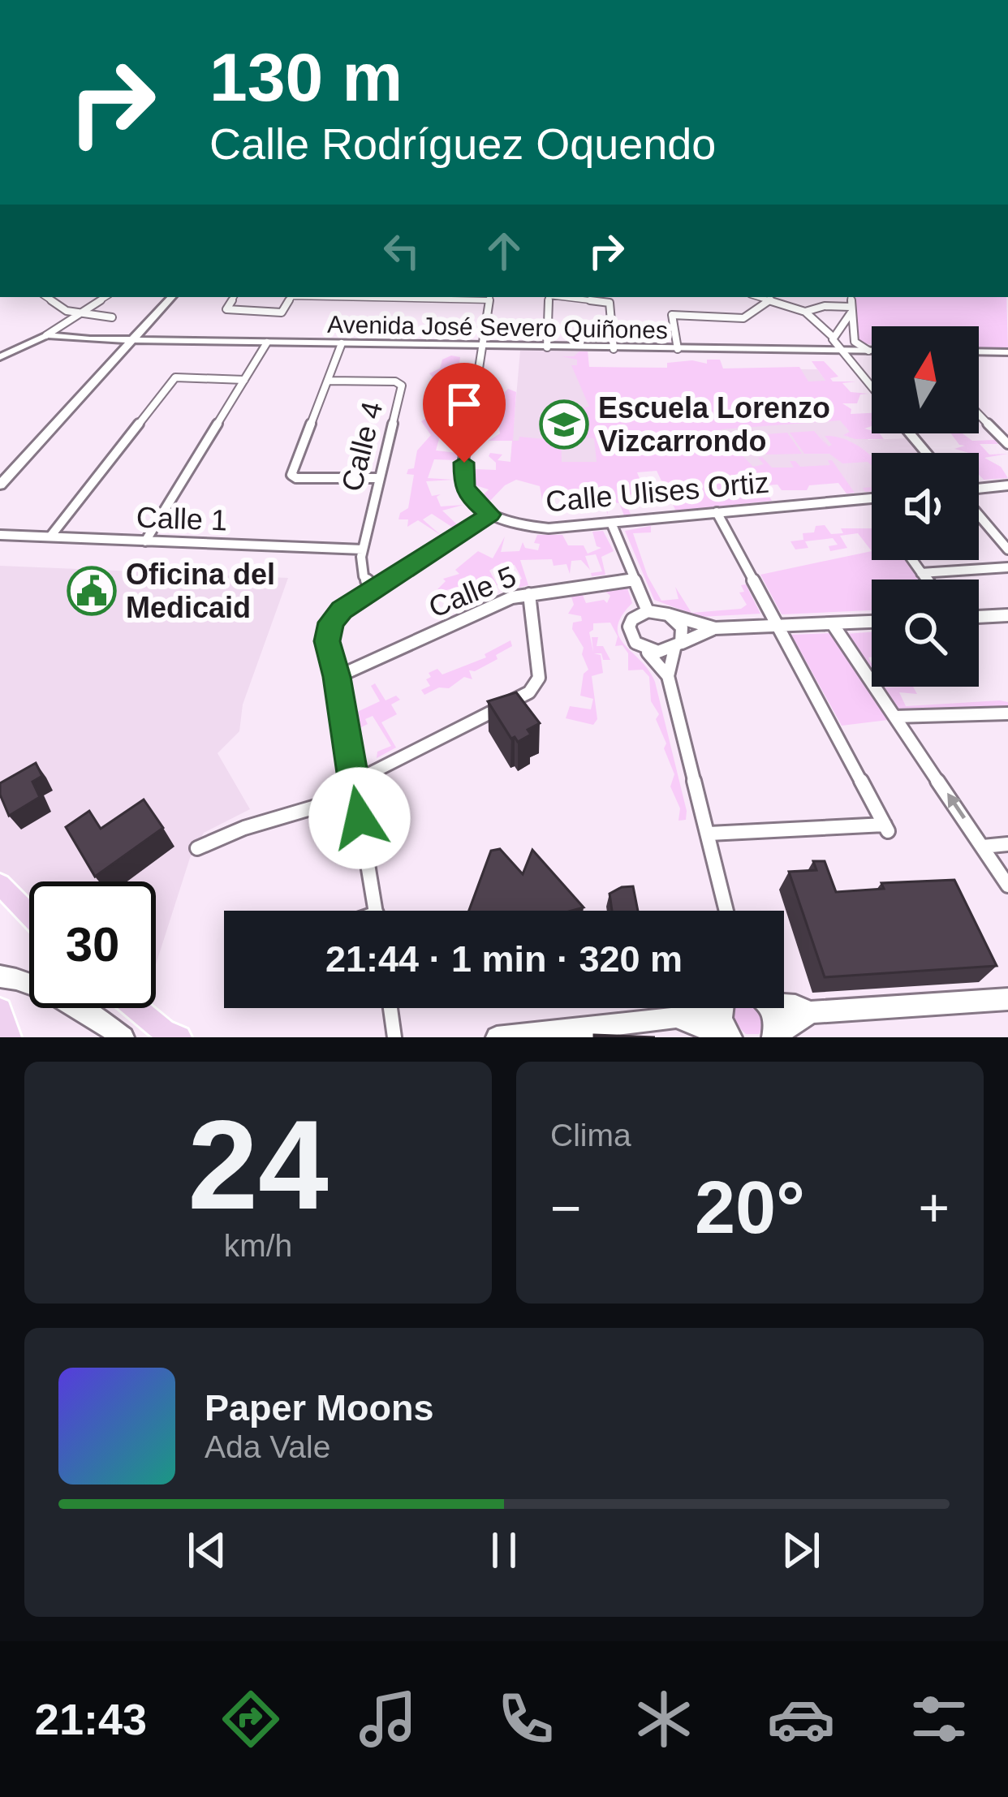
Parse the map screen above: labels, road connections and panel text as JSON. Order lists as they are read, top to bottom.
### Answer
{
  "streets": {
    "street": [
      "Avenida José Severo Quiñones",
      "Calle 4",
      "Calle Ulises Ortiz",
      "Calle 1",
      "Calle 5"
    ]
  },
  "crossings": [
    ["Calle 4", "Calle 1"]
  ],
  "places": {
    "school or university": ["Escuela Lorenzo Vizcarrondo"],
    "public building": ["Oficina del Medicaid"]
  },
  "north": "top",
  "page": {
    "turn": ["130 m", "Calle Rodríguez Oquendo"],
    "limit": "30",
    "trip": "21:44 · 1 min · 320 m",
    "tile": [
      ["24", "km/h"],
      "Clima"
    ],
    "heat": ["−", "20°", "+"],
    "song": ["Paper Moons", "Ada Vale"],
    "tabs": "21:43"
  }
}
